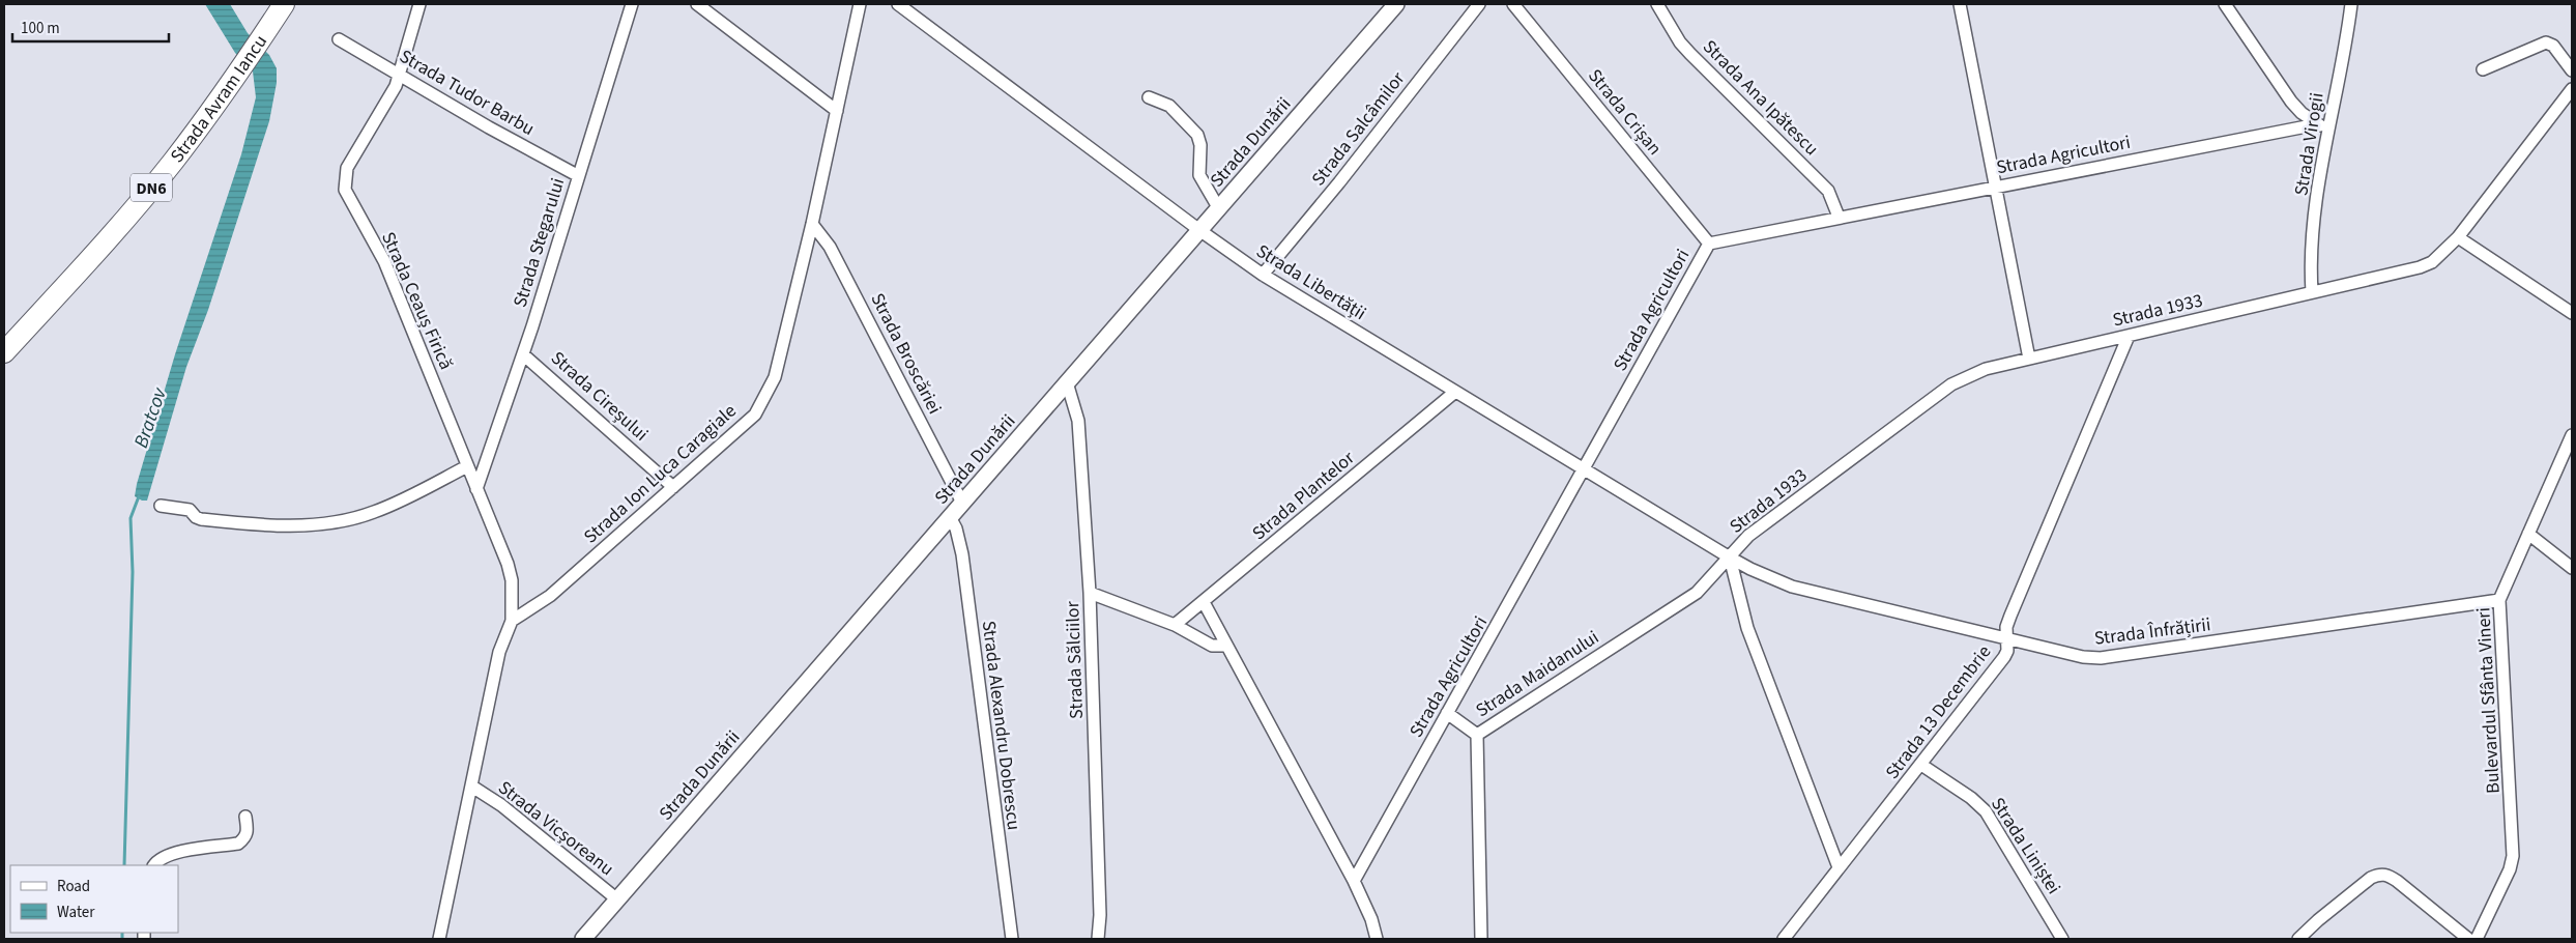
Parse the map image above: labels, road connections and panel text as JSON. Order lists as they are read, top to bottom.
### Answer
{
  "streets": {
    "highway": ["Strada Avram Iancu", "DN6"],
    "main road": ["Strada Dunării"],
    "street": [
      "Strada Tudor Barbu",
      "Strada Ana Ipătescu",
      "Strada Crișan",
      "Strada Salcâmilor",
      "Strada Virogii",
      "Strada Agricultori",
      "Strada Stegarului",
      "Strada Libertății",
      "Strada Ceauș Firică",
      "Strada 1933",
      "Strada Broscăriei",
      "Strada Cireșului",
      "Strada Ion Luca Caragiale",
      "Strada Plantelor",
      "Strada Înfrățirii",
      "Strada Sălciilor",
      "Strada Maidanului",
      "Bulevardul Sfânta Vineri",
      "Strada 13 Decembrie",
      "Strada Alexandru Dobrescu",
      "Strada Vicșoreanu",
      "Strada Liniștei"
    ]
  },
  "crossings": [
    ["Strada Tudor Barbu", "Strada Stegarului"],
    ["Strada Tudor Barbu", "Strada Ceauș Firică"],
    ["Strada Ana Ipătescu", "Strada Agricultori"],
    ["Strada Crișan", "Strada Agricultori"],
    ["Strada Salcâmilor", "Strada Libertății"],
    ["Strada Dunării", "Strada Libertății"],
    ["Strada Dunării", "Strada Broscăriei"],
    ["Strada Dunării", "Strada Sălciilor"],
    ["Strada Dunării", "Strada Alexandru Dobrescu"],
    ["Strada Dunării", "Strada Vicșoreanu"],
    ["Strada Virogii", "Strada Agricultori"],
    ["Strada Virogii", "Strada 1933"],
    ["Strada Agricultori", "Strada Libertății"],
    ["Strada Stegarului", "Strada Ceauș Firică"],
    ["Strada Stegarului", "Strada Cireșului"],
    ["Strada Libertății", "Strada 1933"],
    ["Strada Libertății", "Strada Plantelor"],
    ["Strada Libertății", "Strada Înfrățirii"],
    ["Strada Libertății", "Strada Maidanului"],
    ["Strada Ceauș Firică", "Strada Ion Luca Caragiale"],
    ["Strada 1933", "Strada Înfrățirii"],
    ["Strada 1933", "Strada Maidanului"],
    ["Strada 1933", "Strada 13 Decembrie"],
    ["Strada Broscăriei", "Strada Ion Luca Caragiale"],
    ["Strada Cireșului", "Strada Ion Luca Caragiale"],
    ["Strada Înfrățirii", "Strada Maidanului"],
    ["Strada Înfrățirii", "Bulevardul Sfânta Vineri"],
    ["Strada Înfrățirii", "Strada 13 Decembrie"],
    ["Strada 13 Decembrie", "Strada Liniștei"]
  ],
  "water": ["Bratcov"],
  "legend": ["Road", "Water"],
  "scale_bar": "100 m"
}
